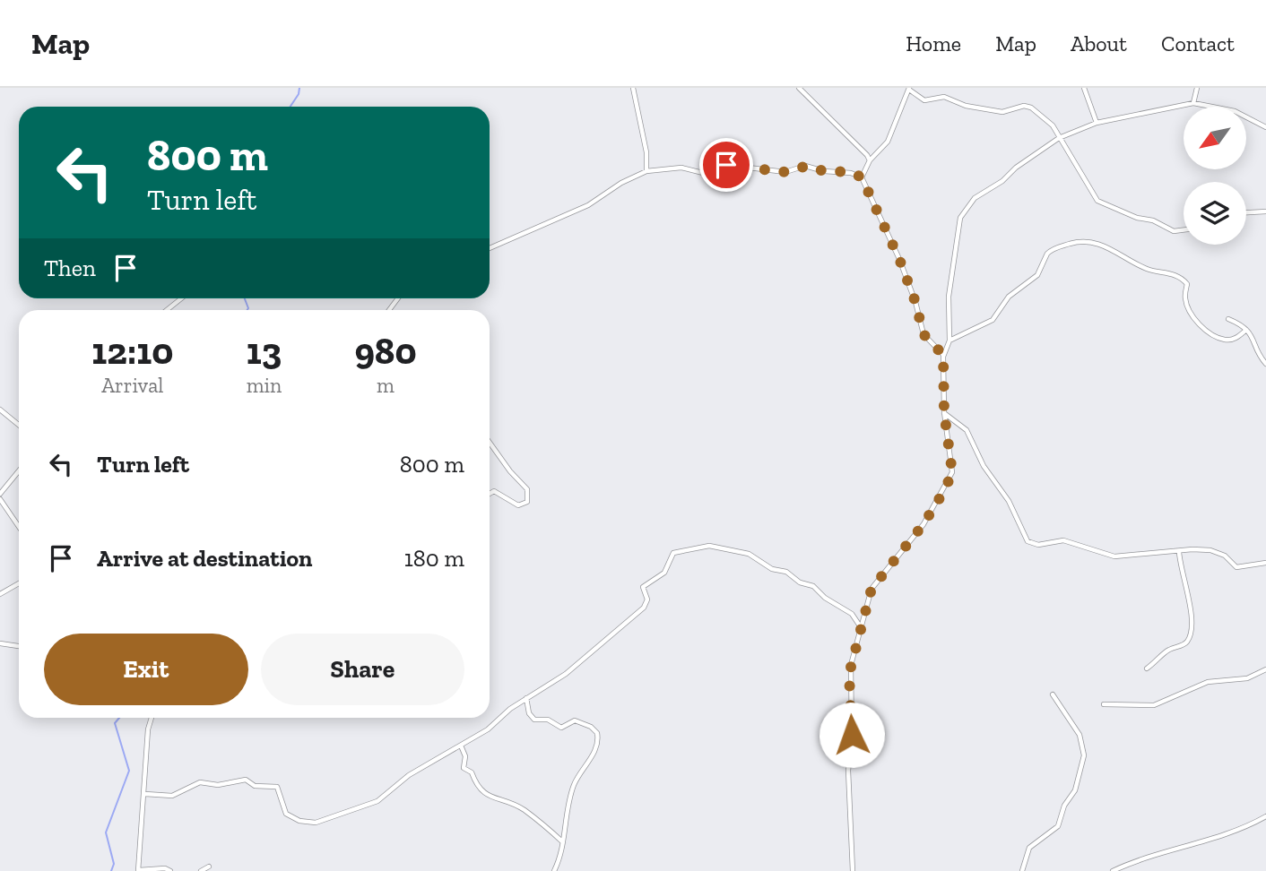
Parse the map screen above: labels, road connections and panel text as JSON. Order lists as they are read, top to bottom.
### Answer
{
  "north": "bottom left",
  "page": {
    "header": "Map",
    "nav": [
      "Home",
      "Map",
      "About",
      "Contact"
    ],
    "turn": ["800 m", "Turn left"],
    "then": "Then",
    "eta": [
      "12:10",
      "Arrival",
      "13",
      "min",
      "980",
      "m"
    ],
    "list": [
      {
        "name": "Turn left",
        "value": "800 m"
      },
      {
        "name": "Arrive at destination",
        "value": "180 m"
      }
    ],
    "buttons": ["Exit", "Share"]
  }
}
